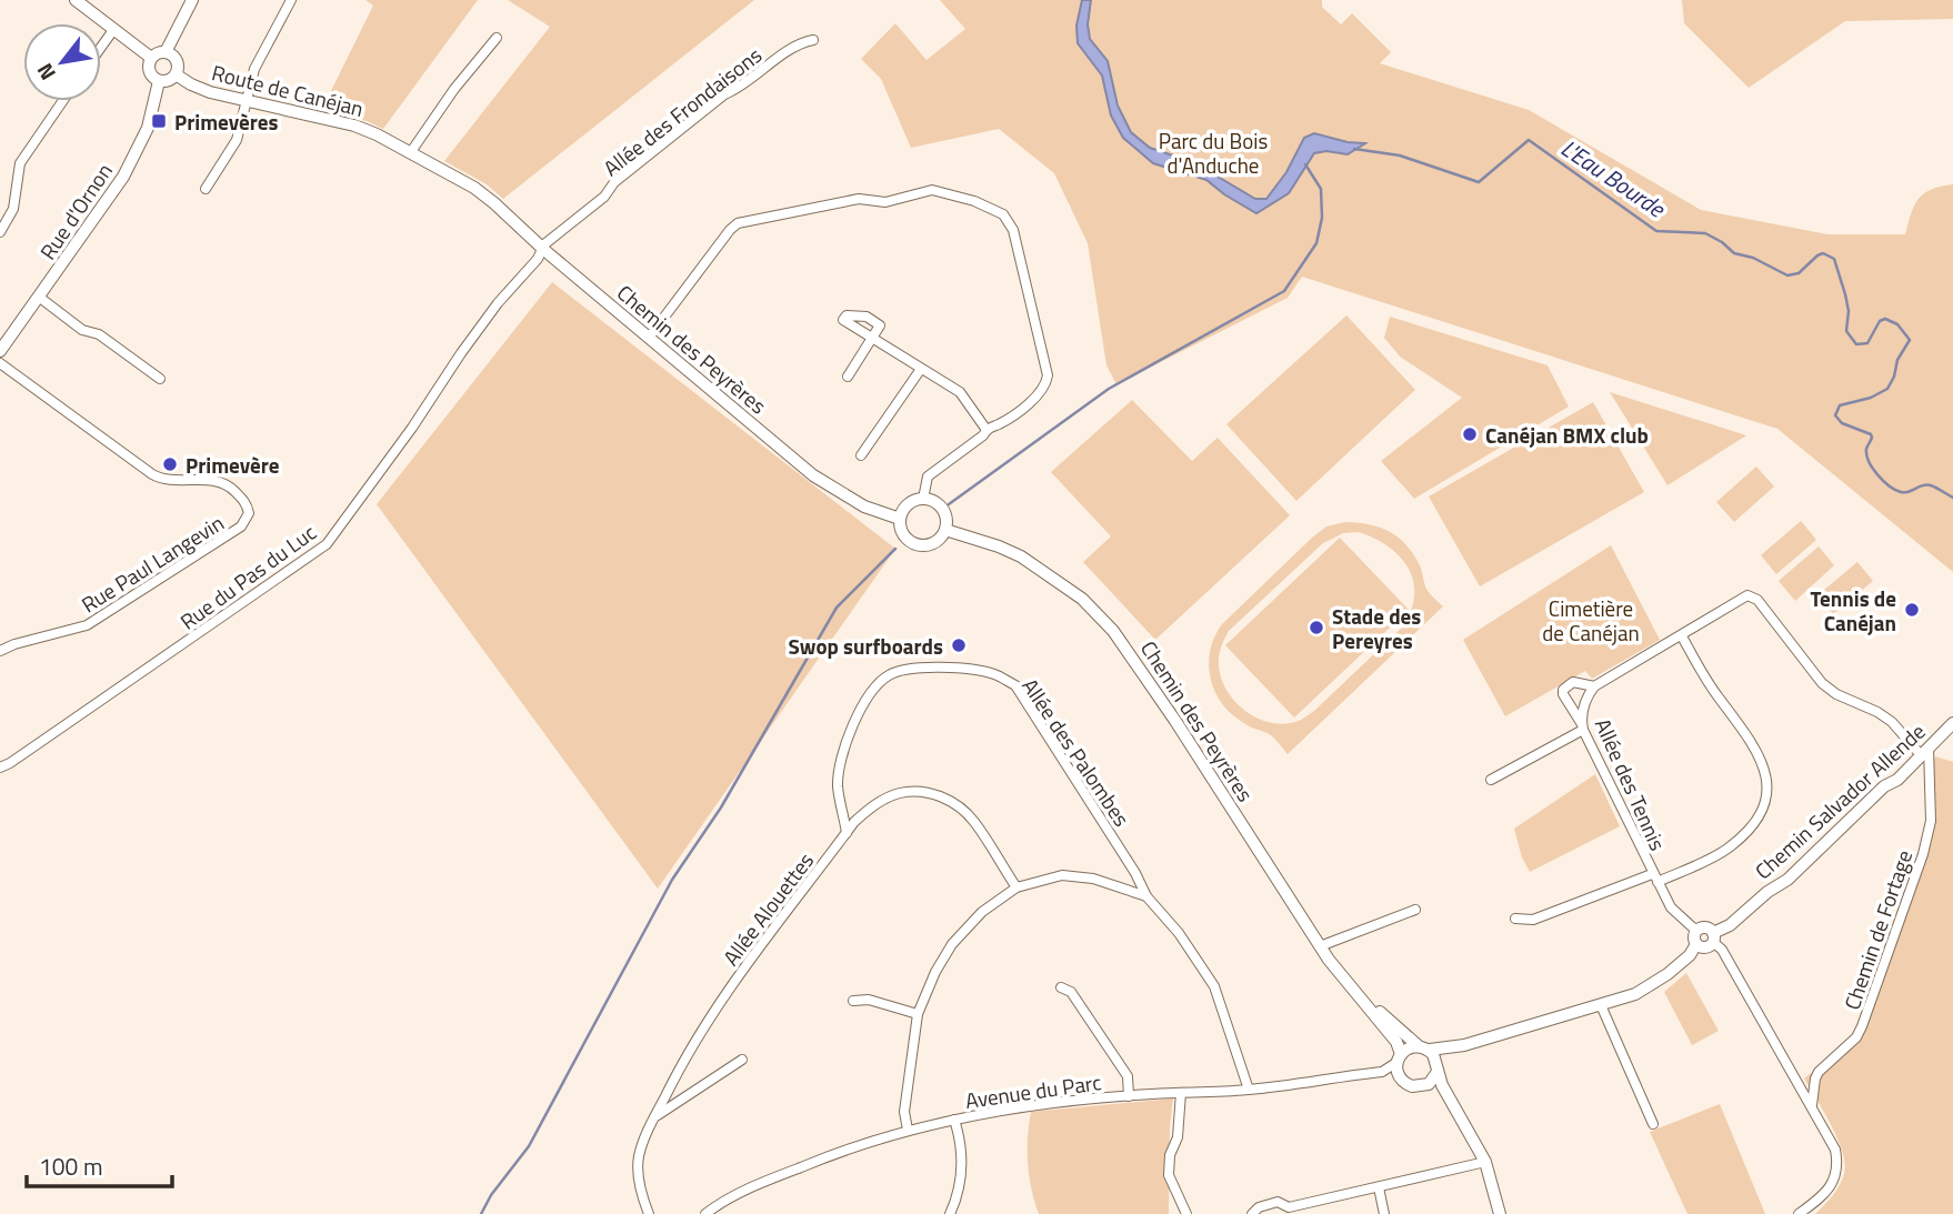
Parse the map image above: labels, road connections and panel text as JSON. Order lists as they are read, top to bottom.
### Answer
{
  "streets": {
    "street": [
      "Route de Canéjan",
      "Allée des Frondaisons",
      "Rue d'Ornon",
      "Chemin des Peyrères",
      "Rue Paul Langevin",
      "Rue du Pas du Luc",
      "Allée des Palombes",
      "Allée des Tennis",
      "Chemin Salvador Allende",
      "Allée Alouettes",
      "Chemin de Fortage",
      "Avenue du Parc"
    ]
  },
  "crossings": [
    ["Route de Canéjan", "Allée des Frondaisons"],
    ["Route de Canéjan", "Rue d'Ornon"],
    ["Route de Canéjan", "Chemin des Peyrères"],
    ["Route de Canéjan", "Rue du Pas du Luc"],
    ["Allée des Frondaisons", "Chemin des Peyrères"],
    ["Allée des Frondaisons", "Rue du Pas du Luc"],
    ["Chemin des Peyrères", "Rue du Pas du Luc"],
    ["Chemin des Peyrères", "Avenue du Parc"],
    ["Allée des Palombes", "Allée Alouettes"],
    ["Allée des Palombes", "Avenue du Parc"],
    ["Chemin Salvador Allende", "Chemin de Fortage"]
  ],
  "water": ["L'Eau Bourde"],
  "parks": ["Parc du Bois d'Anduche", "Cimetière de Canéjan"],
  "places": {
    "transit": ["Primevères"],
    "other": [
      "Canéjan BMX club",
      "Primevère",
      "Tennis de Canéjan",
      "Stade des Pereyres",
      "Swop surfboards"
    ]
  },
  "scale_bar": "100 m",
  "north": "bottom left"
}
